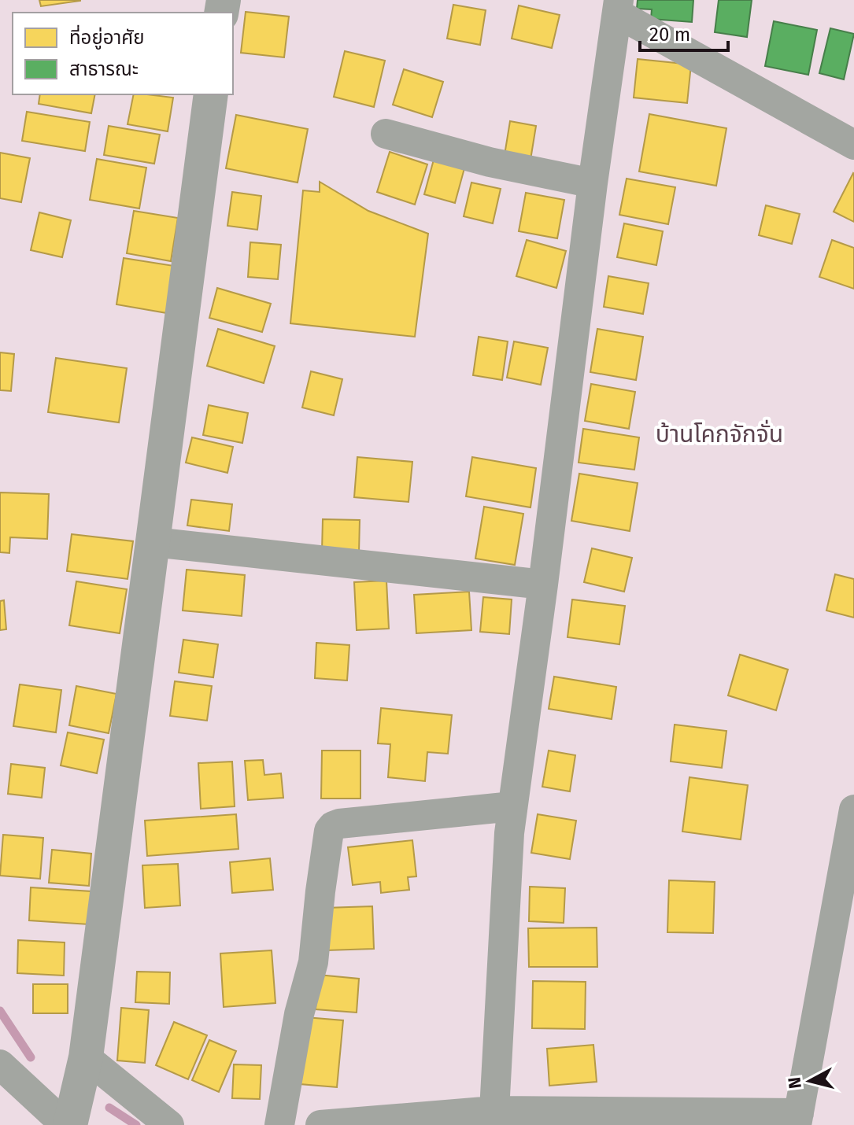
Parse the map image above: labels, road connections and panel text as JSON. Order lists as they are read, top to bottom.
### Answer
{
  "districts": ["บ้านโคกจักจั่น"],
  "legend": ["ที่อยู่อาศัย", "สาธารณะ"],
  "scale_bar": "20 m",
  "north": "left"
}
